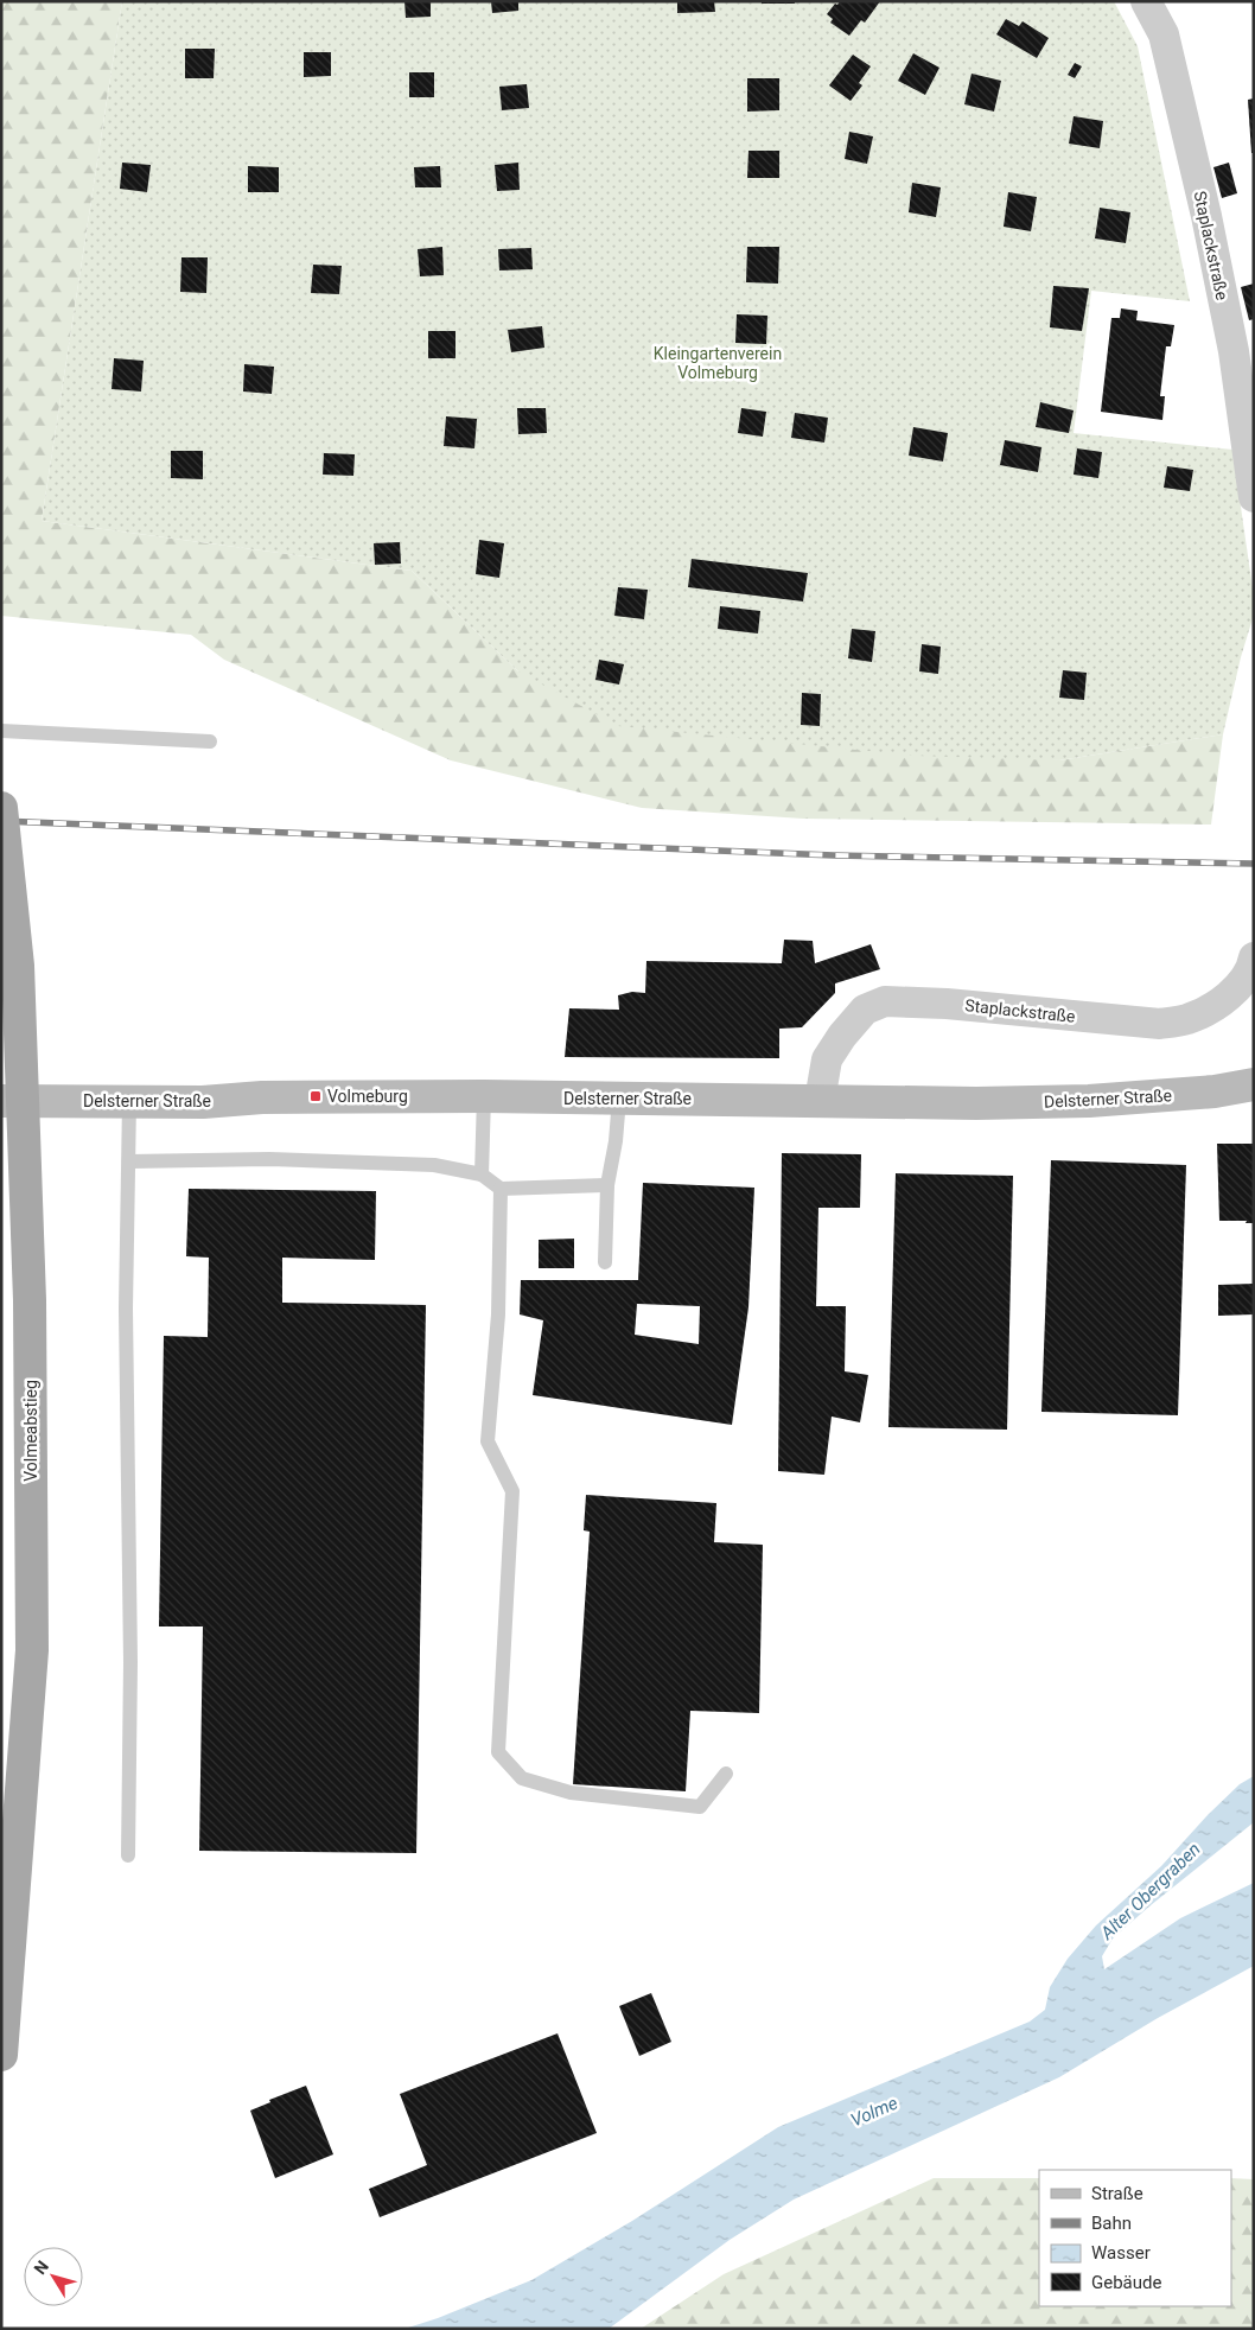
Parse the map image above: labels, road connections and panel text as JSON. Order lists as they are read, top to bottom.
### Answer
{
  "streets": {
    "main road": ["Volmeabstieg"],
    "street": ["Staplackstraße", "Delsterner Straße"]
  },
  "crossings": [
    ["Staplackstraße", "Delsterner Straße"]
  ],
  "water": ["Alter Obergraben", "Volme"],
  "parks": ["Kleingartenverein Volmeburg"],
  "places": {
    "transit": ["Volmeburg"]
  },
  "legend": [
    "Straße",
    "Bahn",
    "Wasser",
    "Gebäude"
  ],
  "north": "top left"
}
